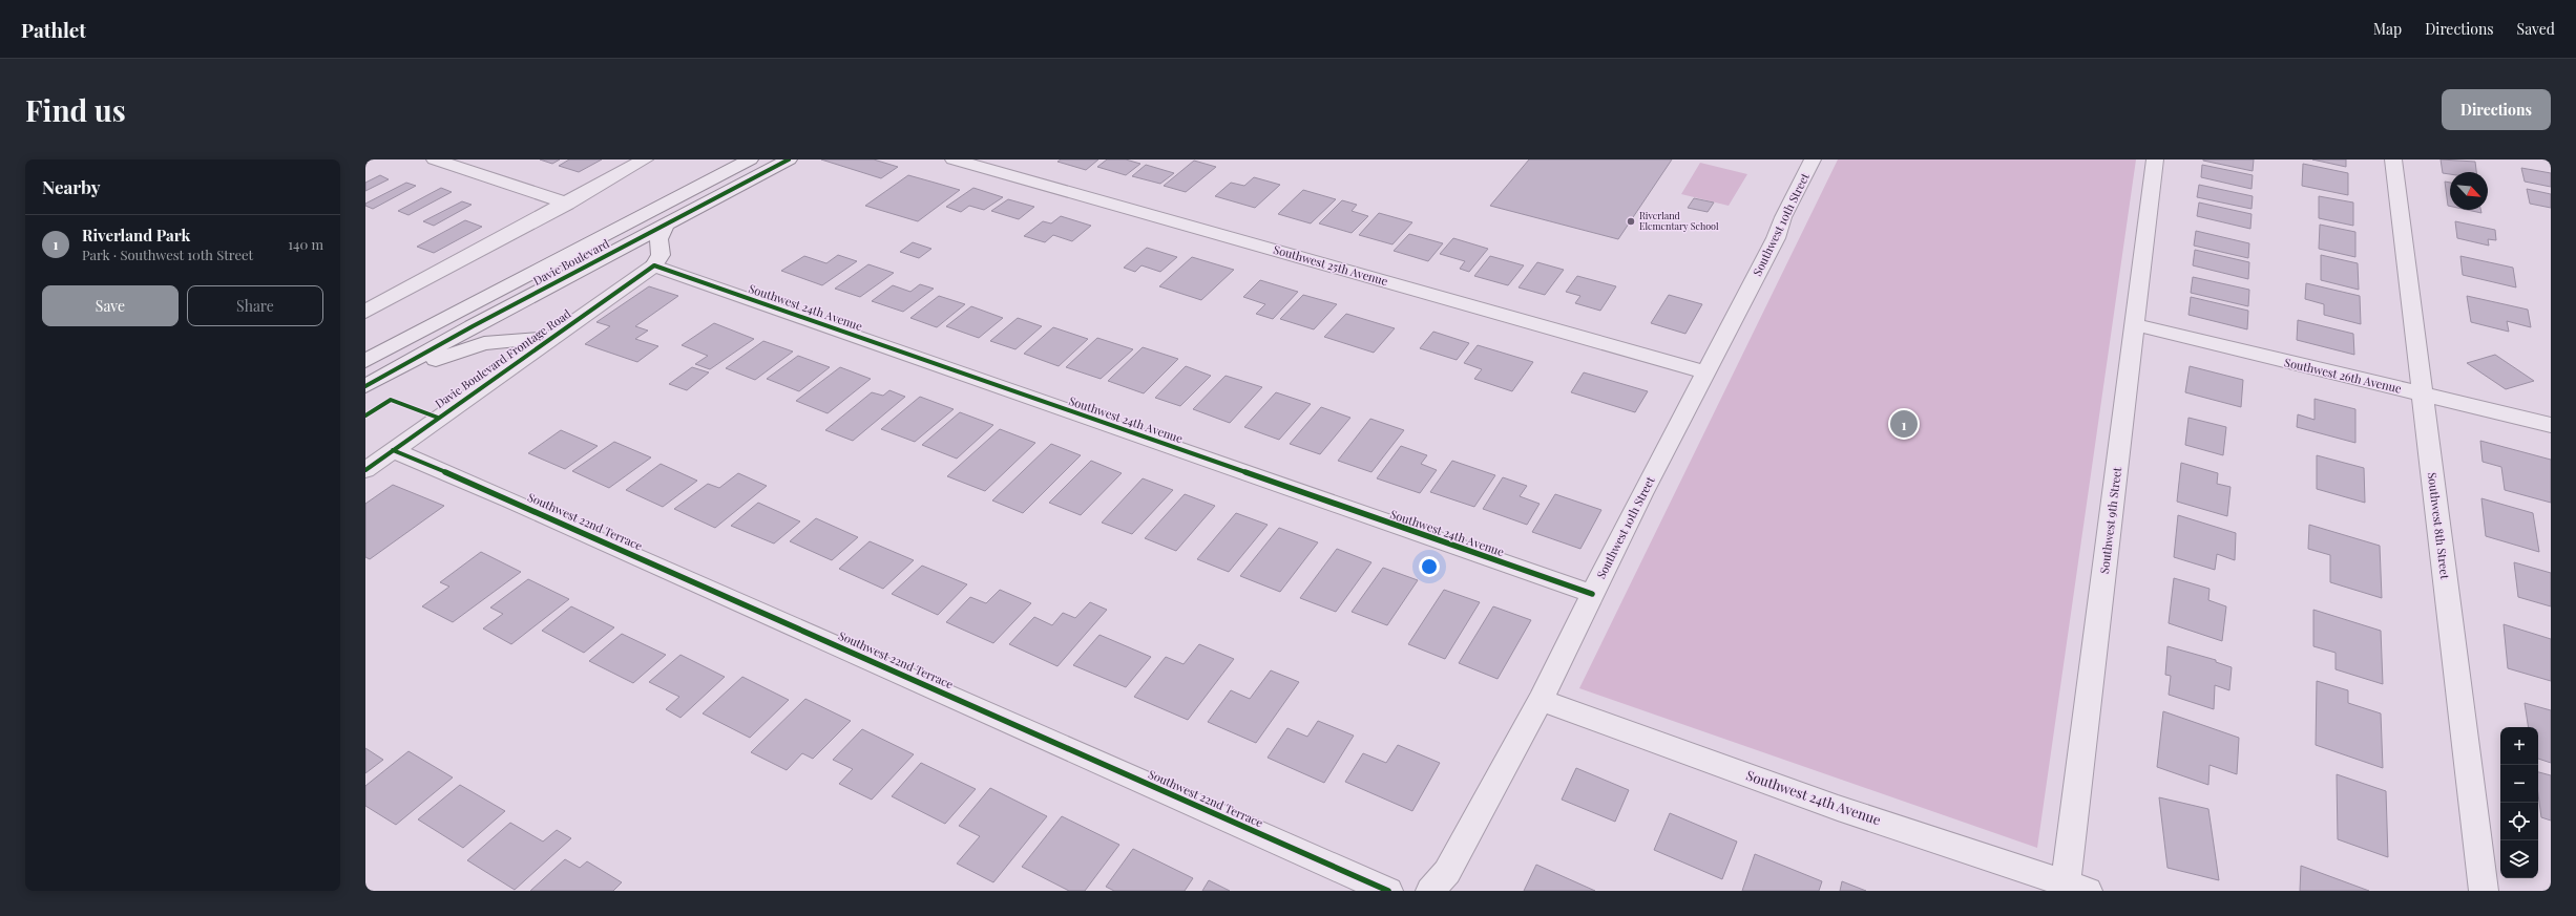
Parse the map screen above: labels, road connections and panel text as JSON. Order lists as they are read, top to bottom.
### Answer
{
  "streets": {
    "street": [
      "Southwest 10th Street",
      "Davie Boulevard",
      "Southwest 25th Avenue",
      "Southwest 24th Avenue",
      "Davie Boulevard Frontage Road",
      "Southwest 26th Avenue",
      "Southwest 9th Street",
      "Southwest 22nd Terrace",
      "Southwest 8th Street"
    ]
  },
  "crossings": [
    ["Southwest 10th Street", "Southwest 25th Avenue"],
    ["Southwest 10th Street", "Southwest 24th Avenue"],
    ["Southwest 24th Avenue", "Davie Boulevard Frontage Road"],
    ["Southwest 24th Avenue", "Southwest 9th Street"],
    ["Davie Boulevard Frontage Road", "Southwest 22nd Terrace"],
    ["Southwest 26th Avenue", "Southwest 9th Street"],
    ["Southwest 26th Avenue", "Southwest 8th Street"]
  ],
  "places": ["Riverland Elementary School"],
  "north": "bottom right",
  "page": {
    "header": "Pathlet",
    "nav": ["Map", "Directions", "Saved"],
    "buttons": [
      "Directions",
      ["Save", "Share"]
    ],
    "title": "Find us",
    "heading": "Nearby",
    "list": [
      {
        "mark": "1",
        "name": "Riverland Park",
        "note": "Park · Southwest 10th Street",
        "value": "140 m"
      }
    ],
    "pins": "1",
    "map_buttons": ["+", "−"]
  }
}
